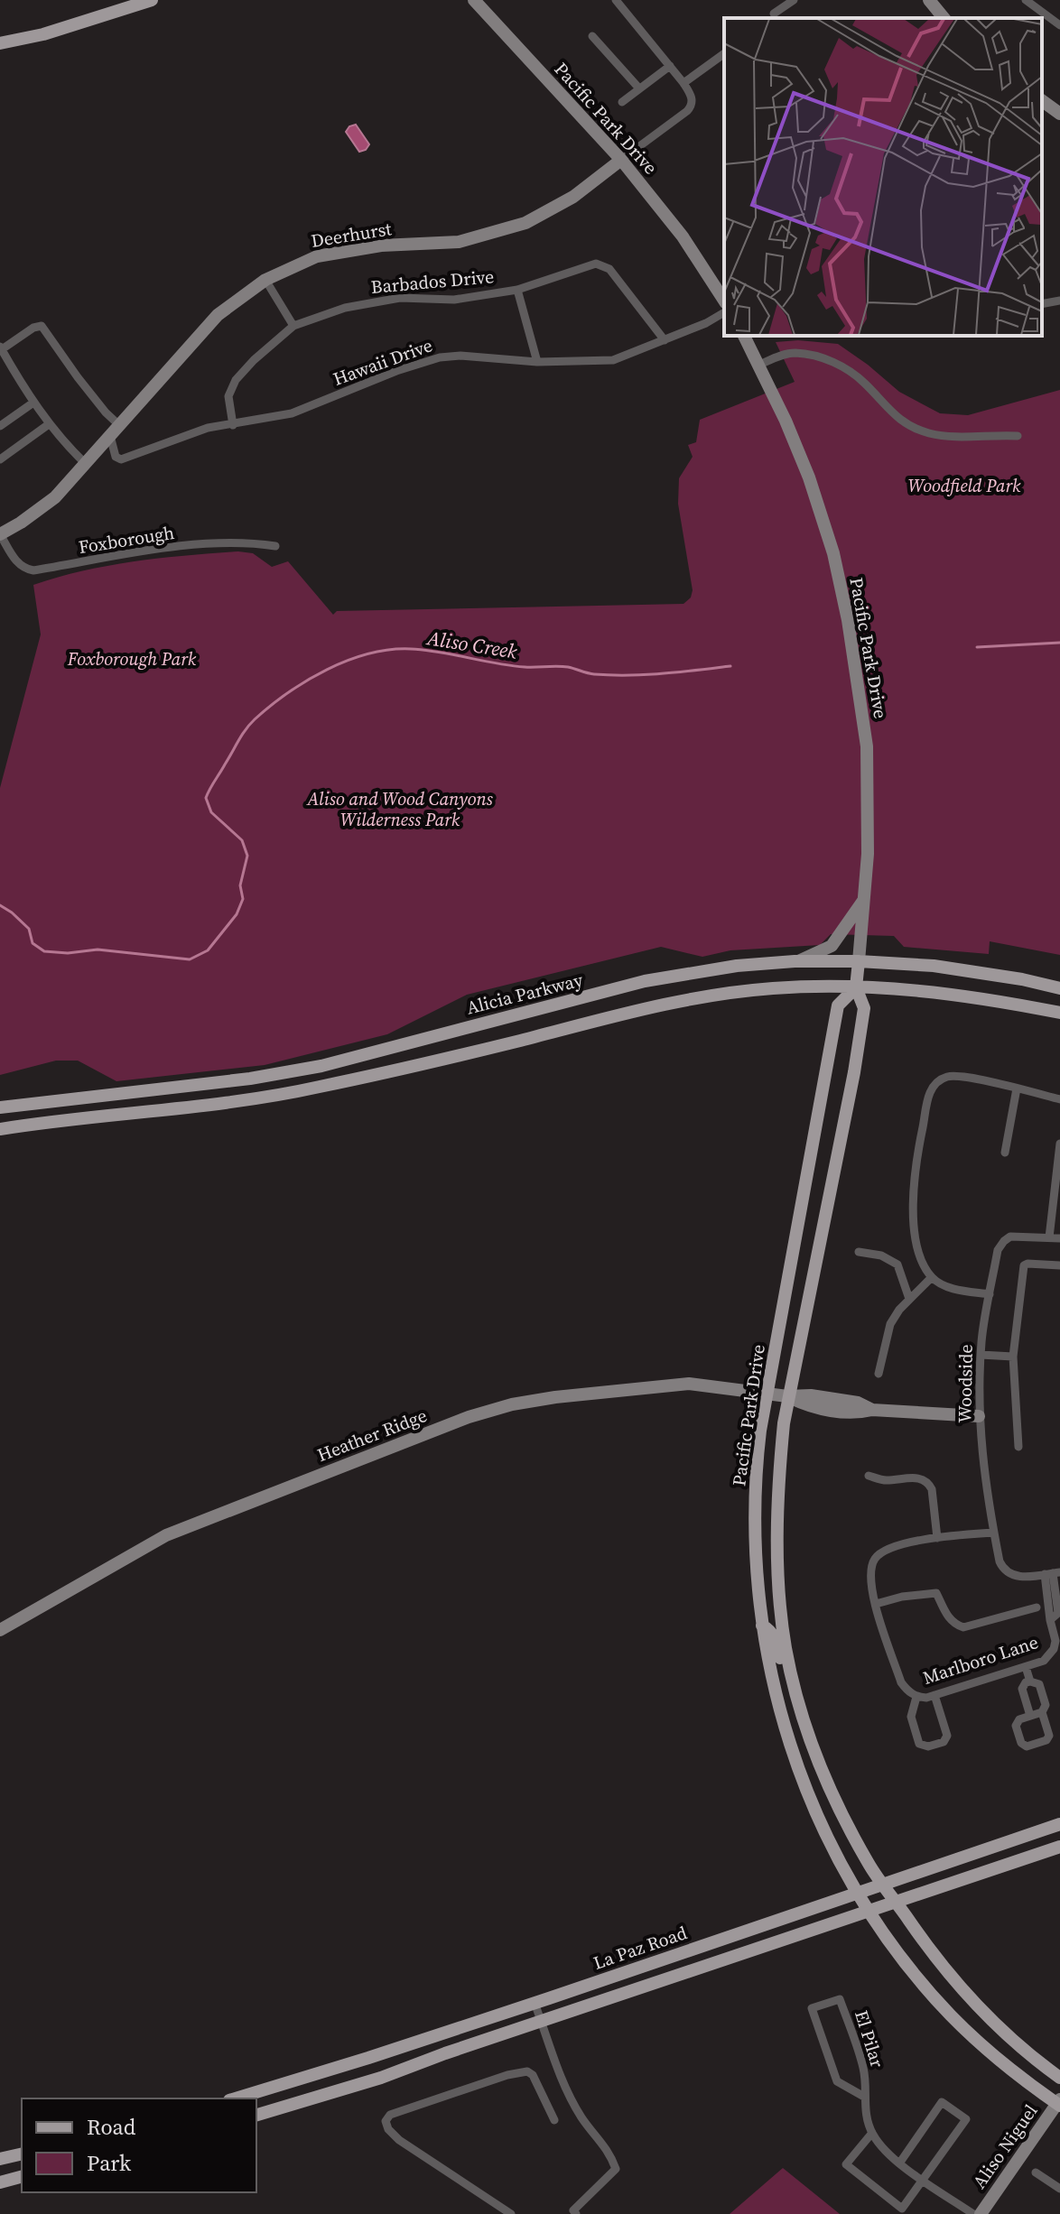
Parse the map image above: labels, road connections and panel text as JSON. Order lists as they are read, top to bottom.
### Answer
{
  "streets": {
    "main road": ["Pacific Park Drive", "Alicia Parkway", "La Paz Road"],
    "street": [
      "Deerhurst",
      "Barbados Drive",
      "Hawaii Drive",
      "Foxborough",
      "Woodside",
      "Heather Ridge",
      "Marlboro Lane",
      "El Pilar",
      "Aliso Niguel"
    ]
  },
  "crossings": [
    ["Pacific Park Drive", "Deerhurst"],
    ["Pacific Park Drive", "Alicia Parkway"],
    ["Pacific Park Drive", "Heather Ridge"],
    ["Pacific Park Drive", "La Paz Road"],
    ["Pacific Park Drive", "Aliso Niguel"],
    ["Deerhurst", "Hawaii Drive"],
    ["Deerhurst", "Foxborough"],
    ["Barbados Drive", "Hawaii Drive"],
    ["Woodside", "Heather Ridge"],
    ["Woodside", "Marlboro Lane"]
  ],
  "water": ["Aliso Creek"],
  "parks": ["Woodfield Park", "Foxborough Park", "Aliso and Wood Canyons Wilderness Park"],
  "legend": ["Road", "Park"]
}
